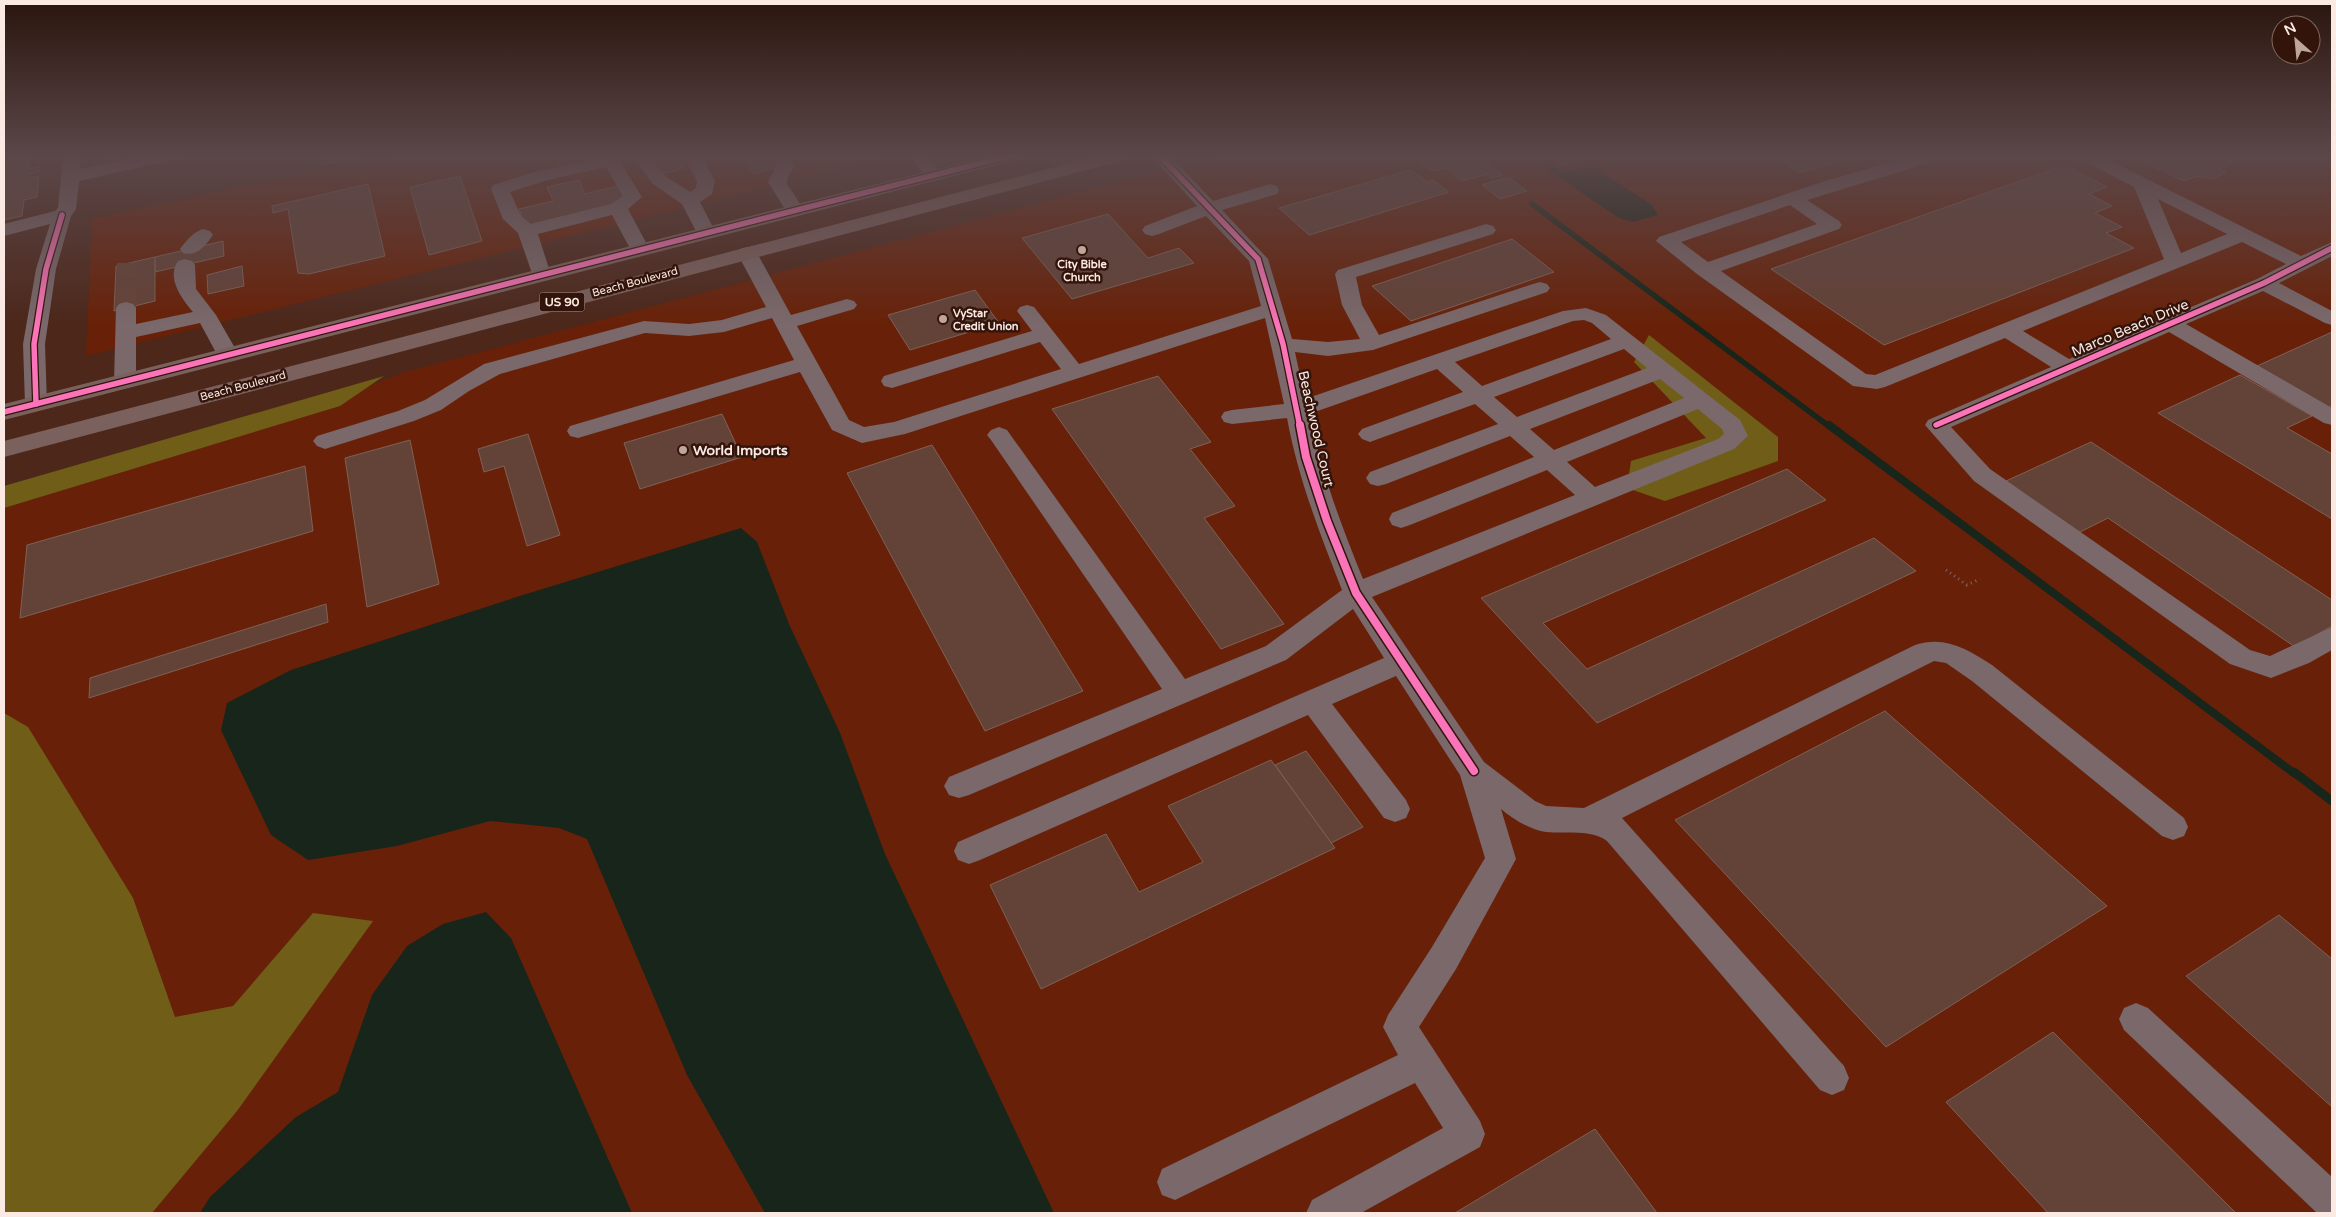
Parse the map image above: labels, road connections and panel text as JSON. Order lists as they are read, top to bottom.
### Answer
{
  "streets": {
    "highway": ["Beach Boulevard", "US 90"],
    "street": ["Marco Beach Drive", "Beachwood Court"]
  },
  "places": ["City Bible Church", "VyStar Credit Union", "World Imports"],
  "north": "top left"
}
